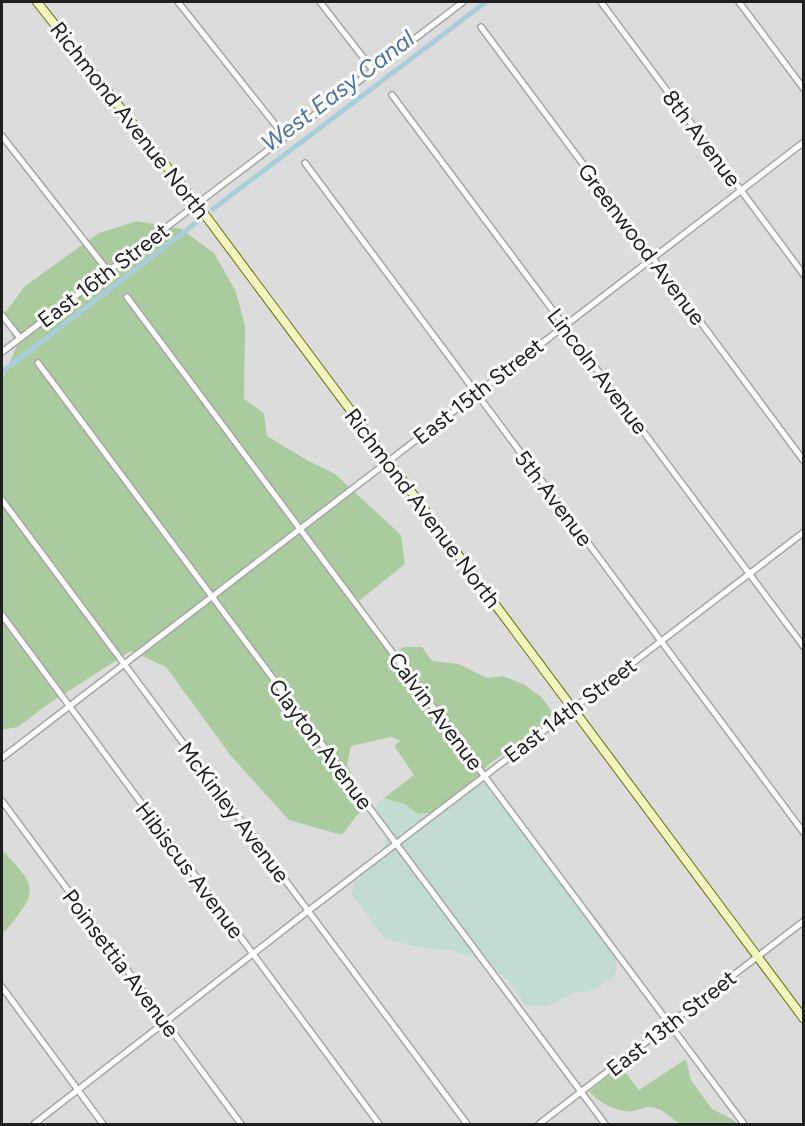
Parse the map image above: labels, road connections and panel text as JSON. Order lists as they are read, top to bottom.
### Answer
{
  "streets": {
    "street": [
      "Richmond Avenue North",
      "8th Avenue",
      "Greenwood Avenue",
      "East 16th Street",
      "Lincoln Avenue",
      "East 15th Street",
      "5th Avenue",
      "East 14th Street",
      "Calvin Avenue",
      "Clayton Avenue",
      "McKinley Avenue",
      "Hibiscus Avenue",
      "Poinsettia Avenue",
      "East 13th Street"
    ]
  },
  "crossings": [
    ["Richmond Avenue North", "East 16th Street"],
    ["Richmond Avenue North", "East 15th Street"],
    ["Richmond Avenue North", "East 14th Street"],
    ["Richmond Avenue North", "East 13th Street"],
    ["8th Avenue", "East 15th Street"],
    ["Greenwood Avenue", "East 15th Street"],
    ["Lincoln Avenue", "East 15th Street"],
    ["Lincoln Avenue", "East 14th Street"],
    ["East 15th Street", "5th Avenue"],
    ["East 15th Street", "Calvin Avenue"],
    ["East 15th Street", "Clayton Avenue"],
    ["East 15th Street", "McKinley Avenue"],
    ["East 15th Street", "Hibiscus Avenue"],
    ["5th Avenue", "East 14th Street"],
    ["East 14th Street", "Calvin Avenue"],
    ["East 14th Street", "Clayton Avenue"],
    ["East 14th Street", "McKinley Avenue"],
    ["East 14th Street", "Hibiscus Avenue"],
    ["East 14th Street", "Poinsettia Avenue"],
    ["Calvin Avenue", "East 13th Street"],
    ["Clayton Avenue", "East 13th Street"]
  ],
  "water": ["West Easy Canal"]
}
